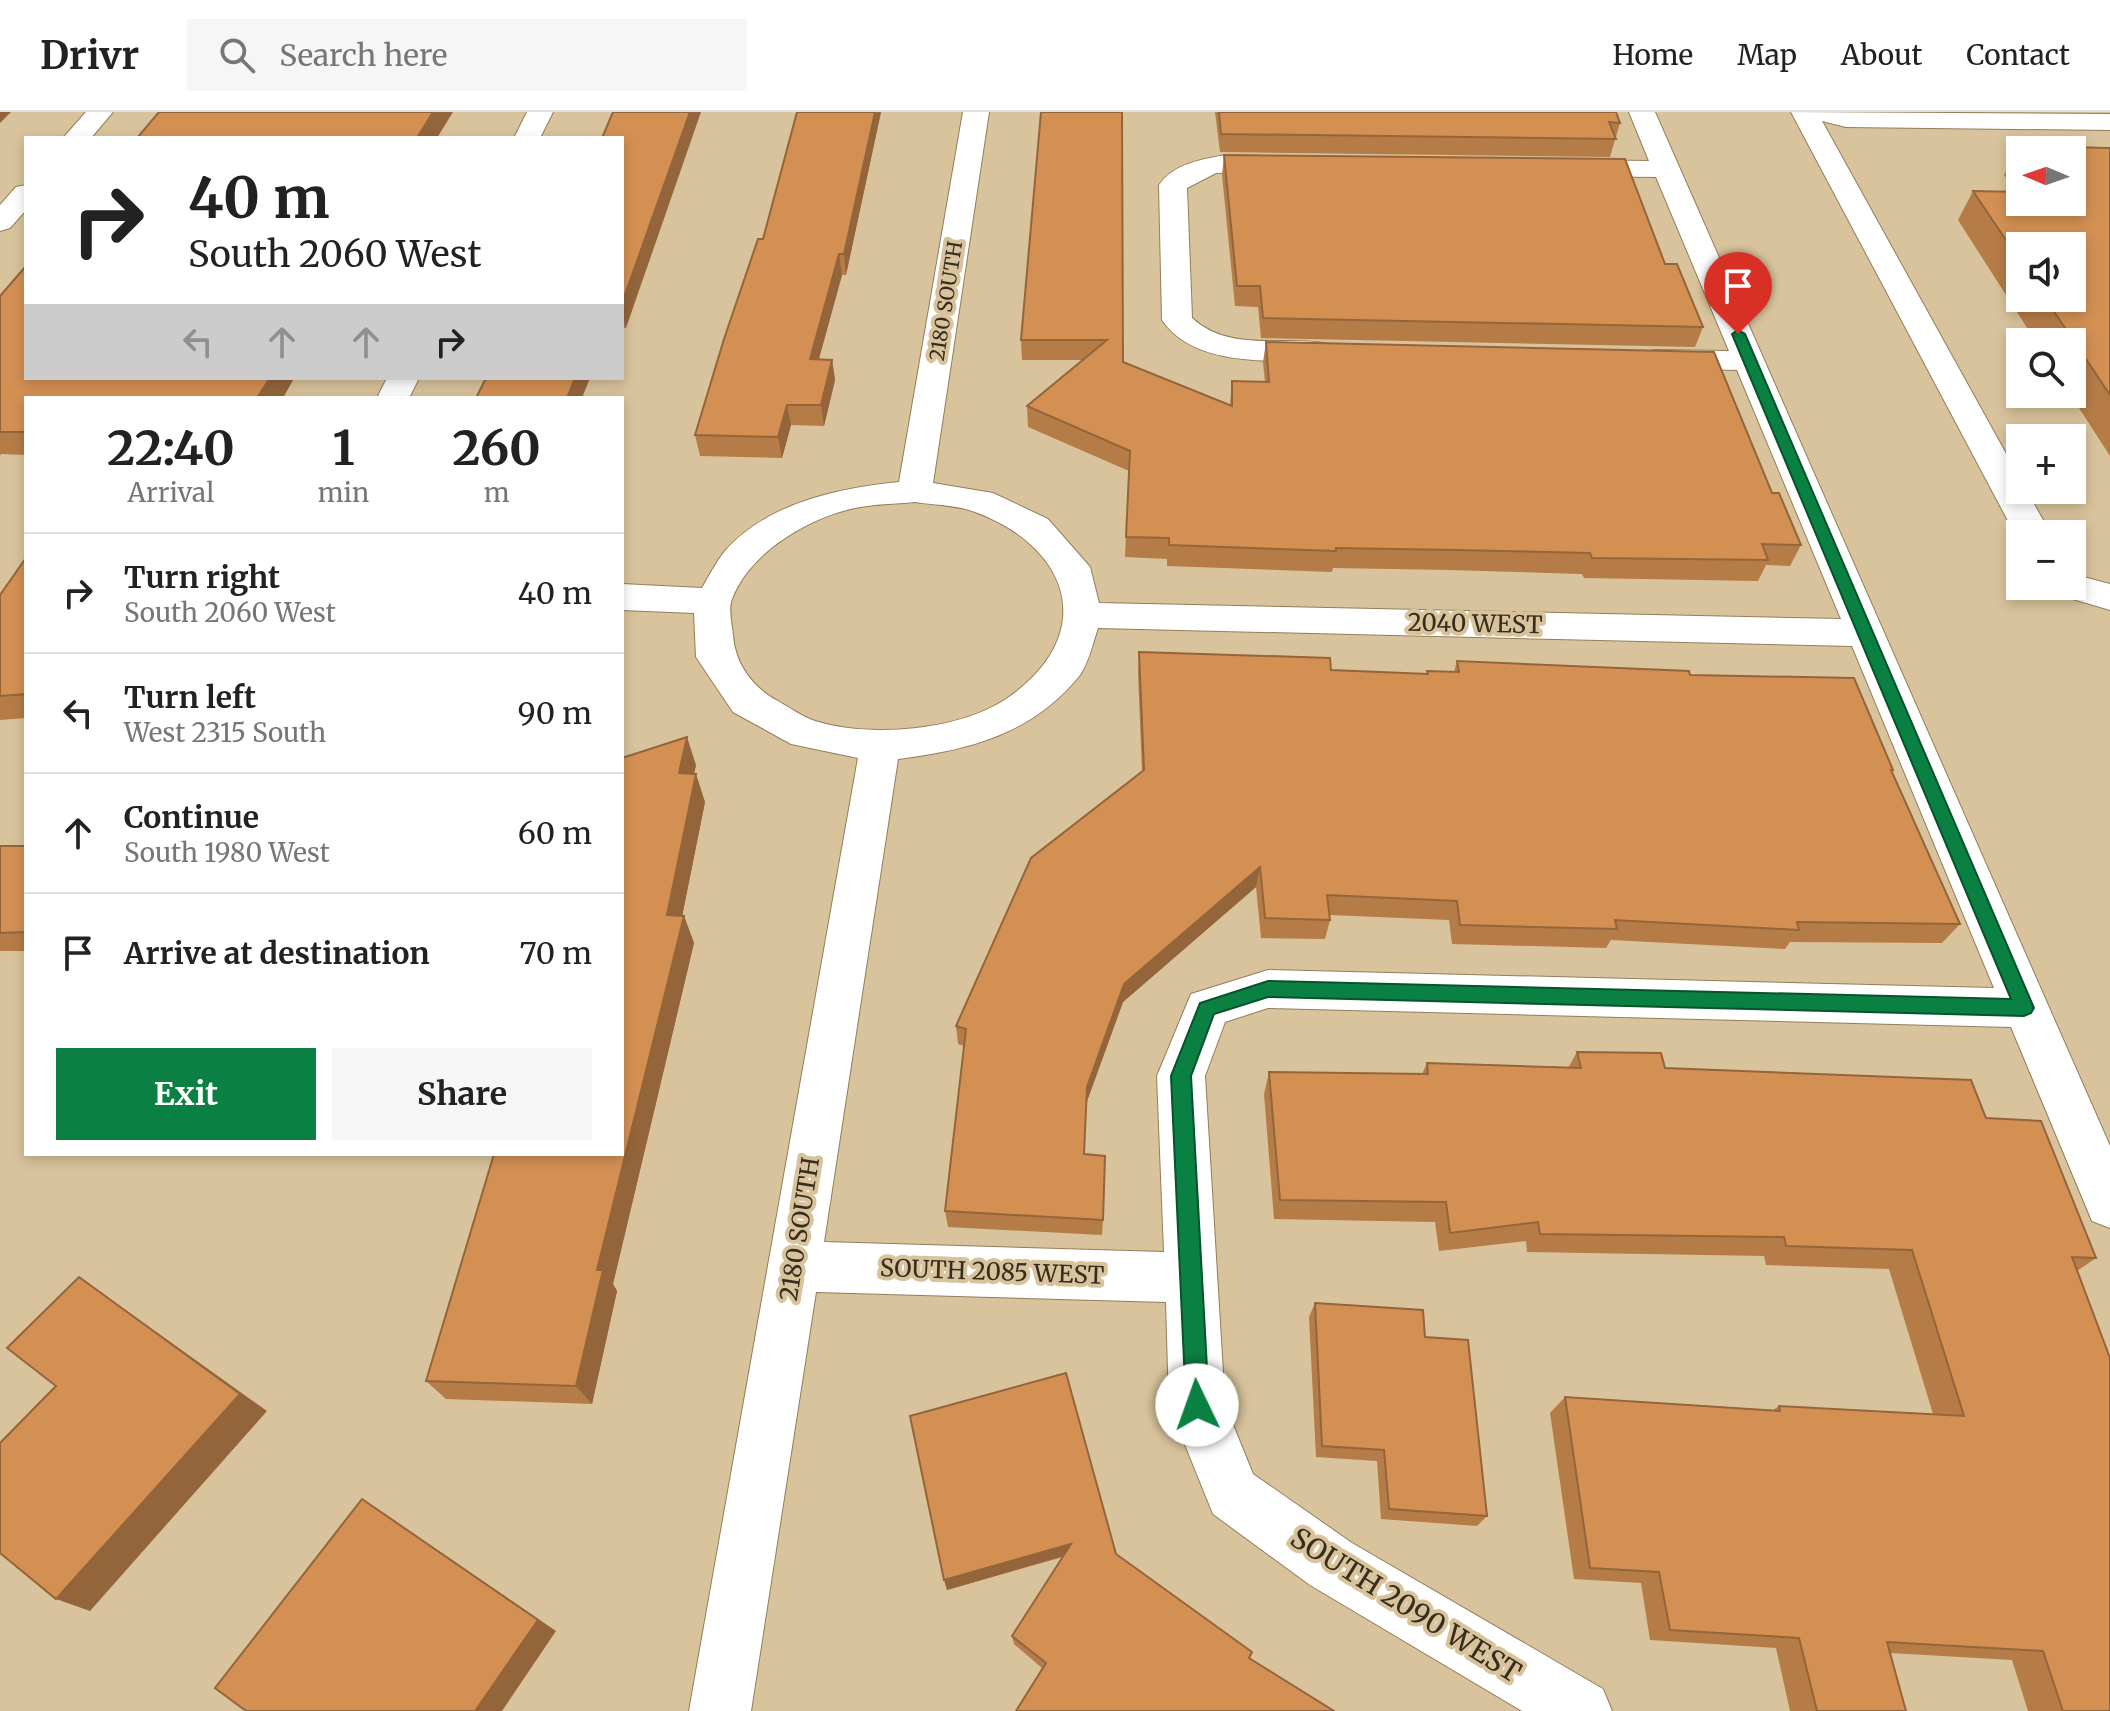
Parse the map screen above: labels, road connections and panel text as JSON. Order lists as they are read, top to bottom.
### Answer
{
  "streets": {
    "street": [
      "2180 SOUTH",
      "2040 WEST",
      "SOUTH 2085 WEST",
      "SOUTH 2090 WEST"
    ]
  },
  "crossings": [
    ["2180 SOUTH", "SOUTH 2085 WEST"],
    ["SOUTH 2085 WEST", "SOUTH 2090 WEST"]
  ],
  "north": "left",
  "page": {
    "header": "Drivr",
    "search": "Search here",
    "nav": [
      "Home",
      "Map",
      "About",
      "Contact"
    ],
    "map_buttons": ["+", "−"],
    "turn": ["40 m", "South 2060 West"],
    "eta": [
      "22:40",
      "Arrival",
      "1",
      "min",
      "260",
      "m"
    ],
    "list": [
      {
        "name": "Turn right",
        "note": "South 2060 West",
        "value": "40 m"
      },
      {
        "name": "Turn left",
        "note": "West 2315 South",
        "value": "90 m"
      },
      {
        "name": "Continue",
        "note": "South 1980 West",
        "value": "60 m"
      },
      {
        "name": "Arrive at destination",
        "value": "70 m"
      }
    ],
    "buttons": ["Exit", "Share"]
  }
}
